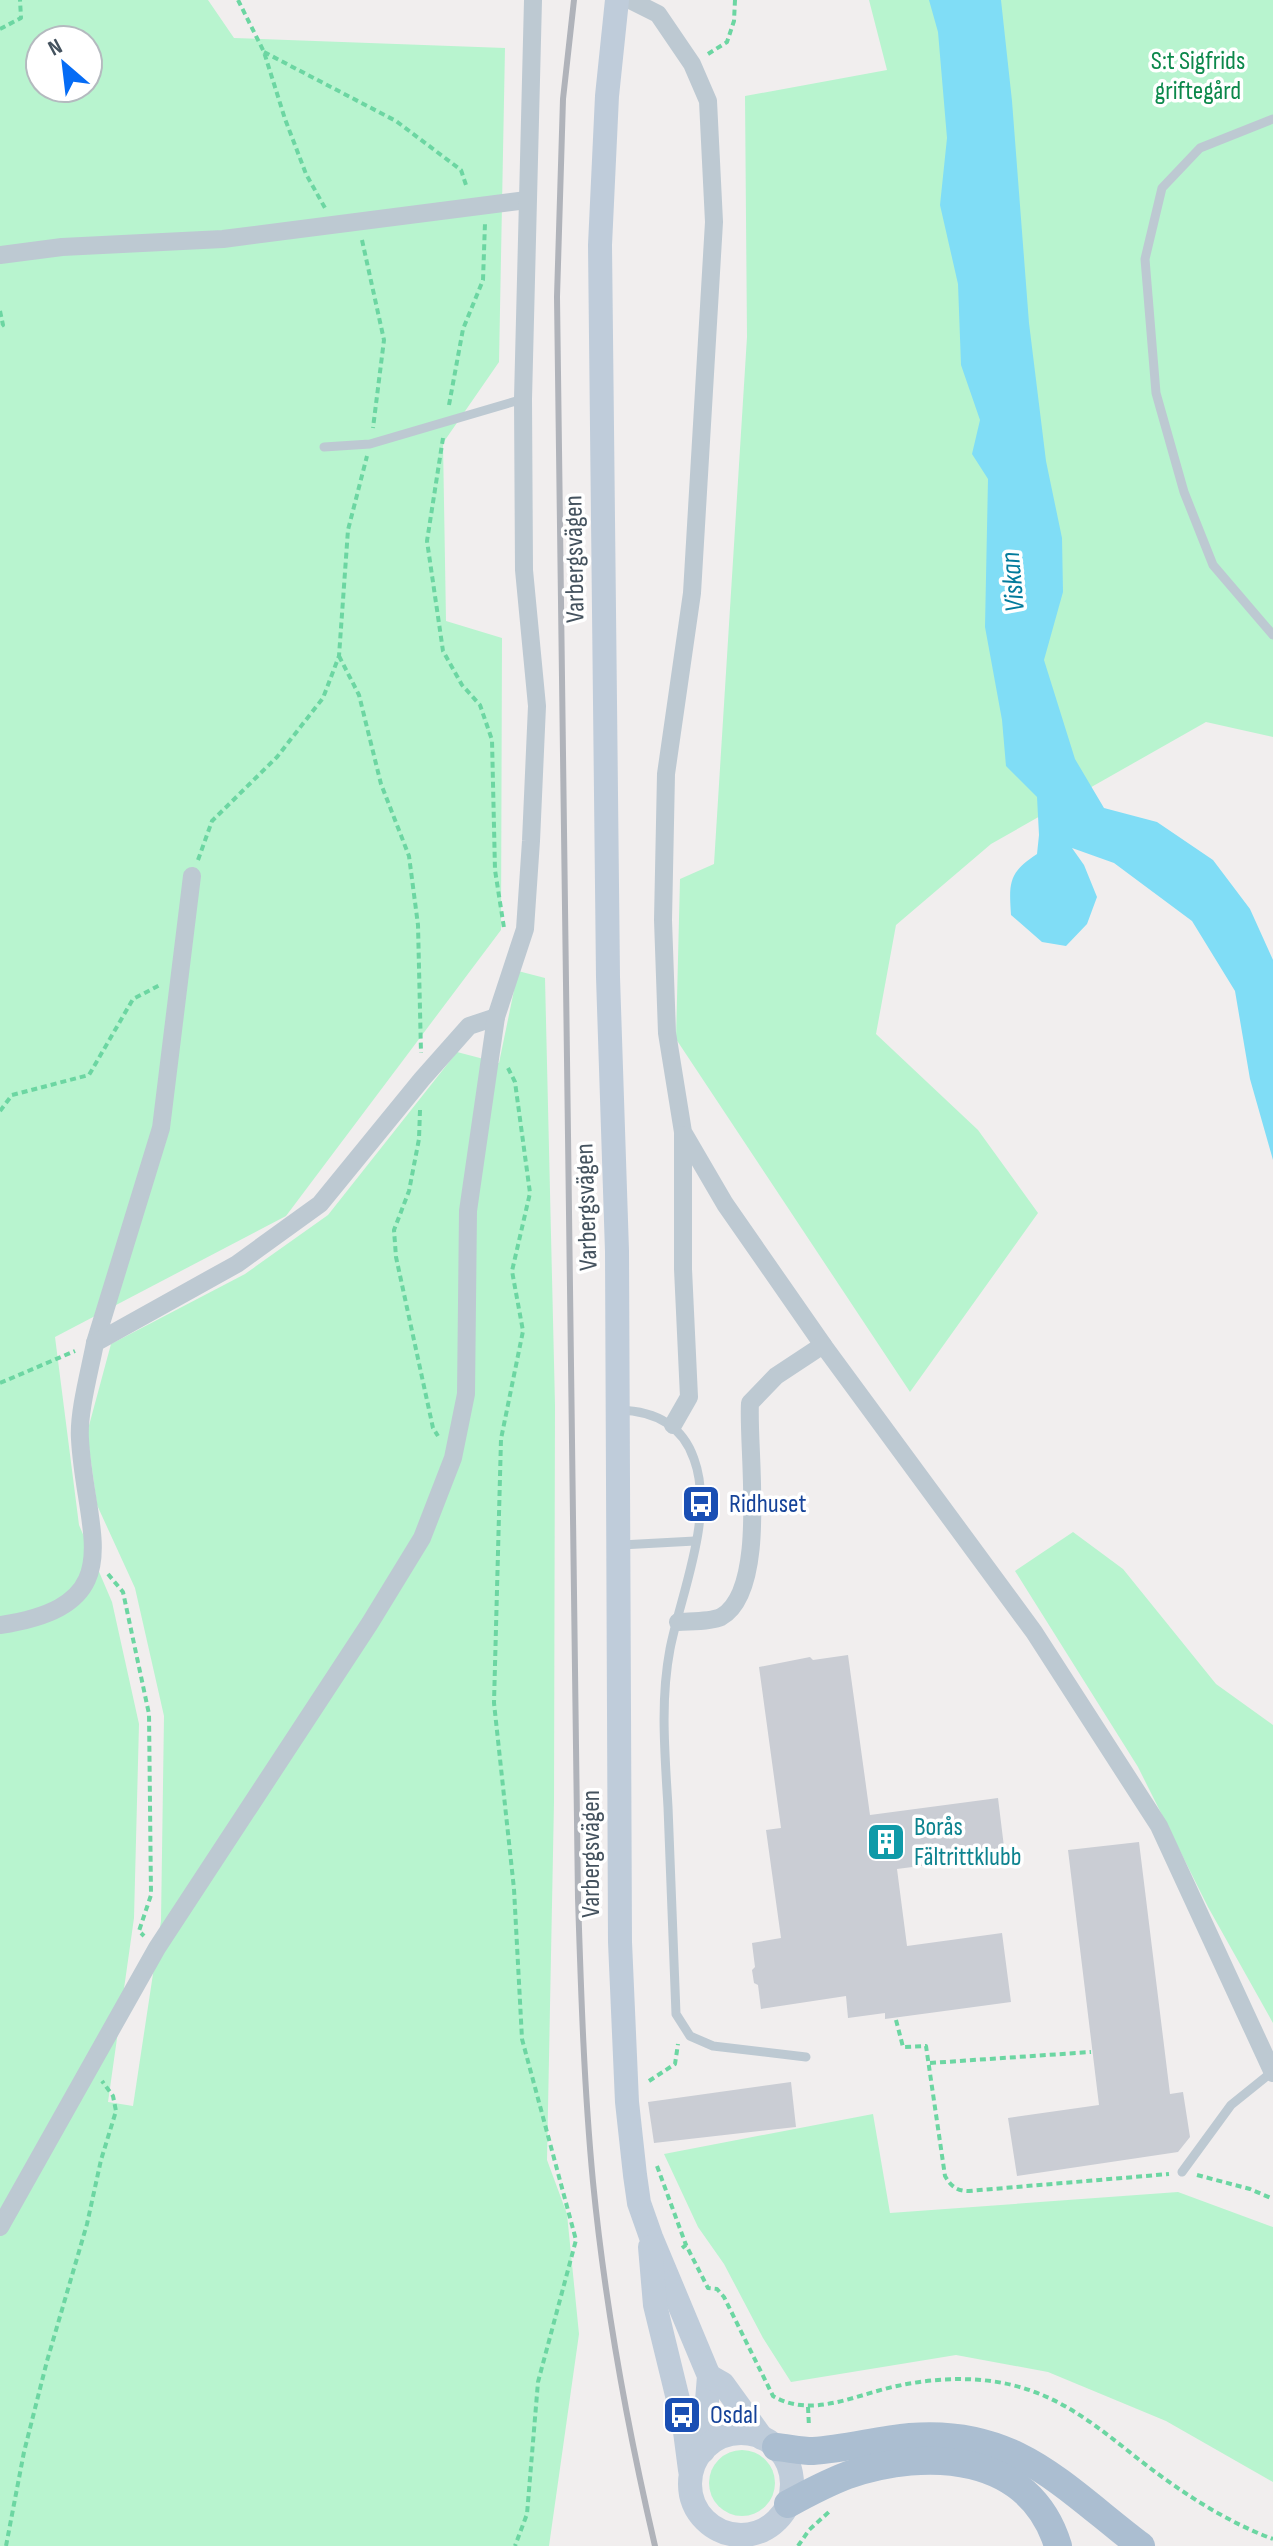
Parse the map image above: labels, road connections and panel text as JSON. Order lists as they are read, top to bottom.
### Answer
{
  "streets": {
    "main road": ["Varbergsvägen"]
  },
  "water": ["Viskan"],
  "parks": ["S:t Sigfrids griftegård"],
  "places": {
    "bus stop": ["Ridhuset", "Osdal"],
    "building": ["Borås Fältrittklubb"]
  },
  "north": "top left"
}
